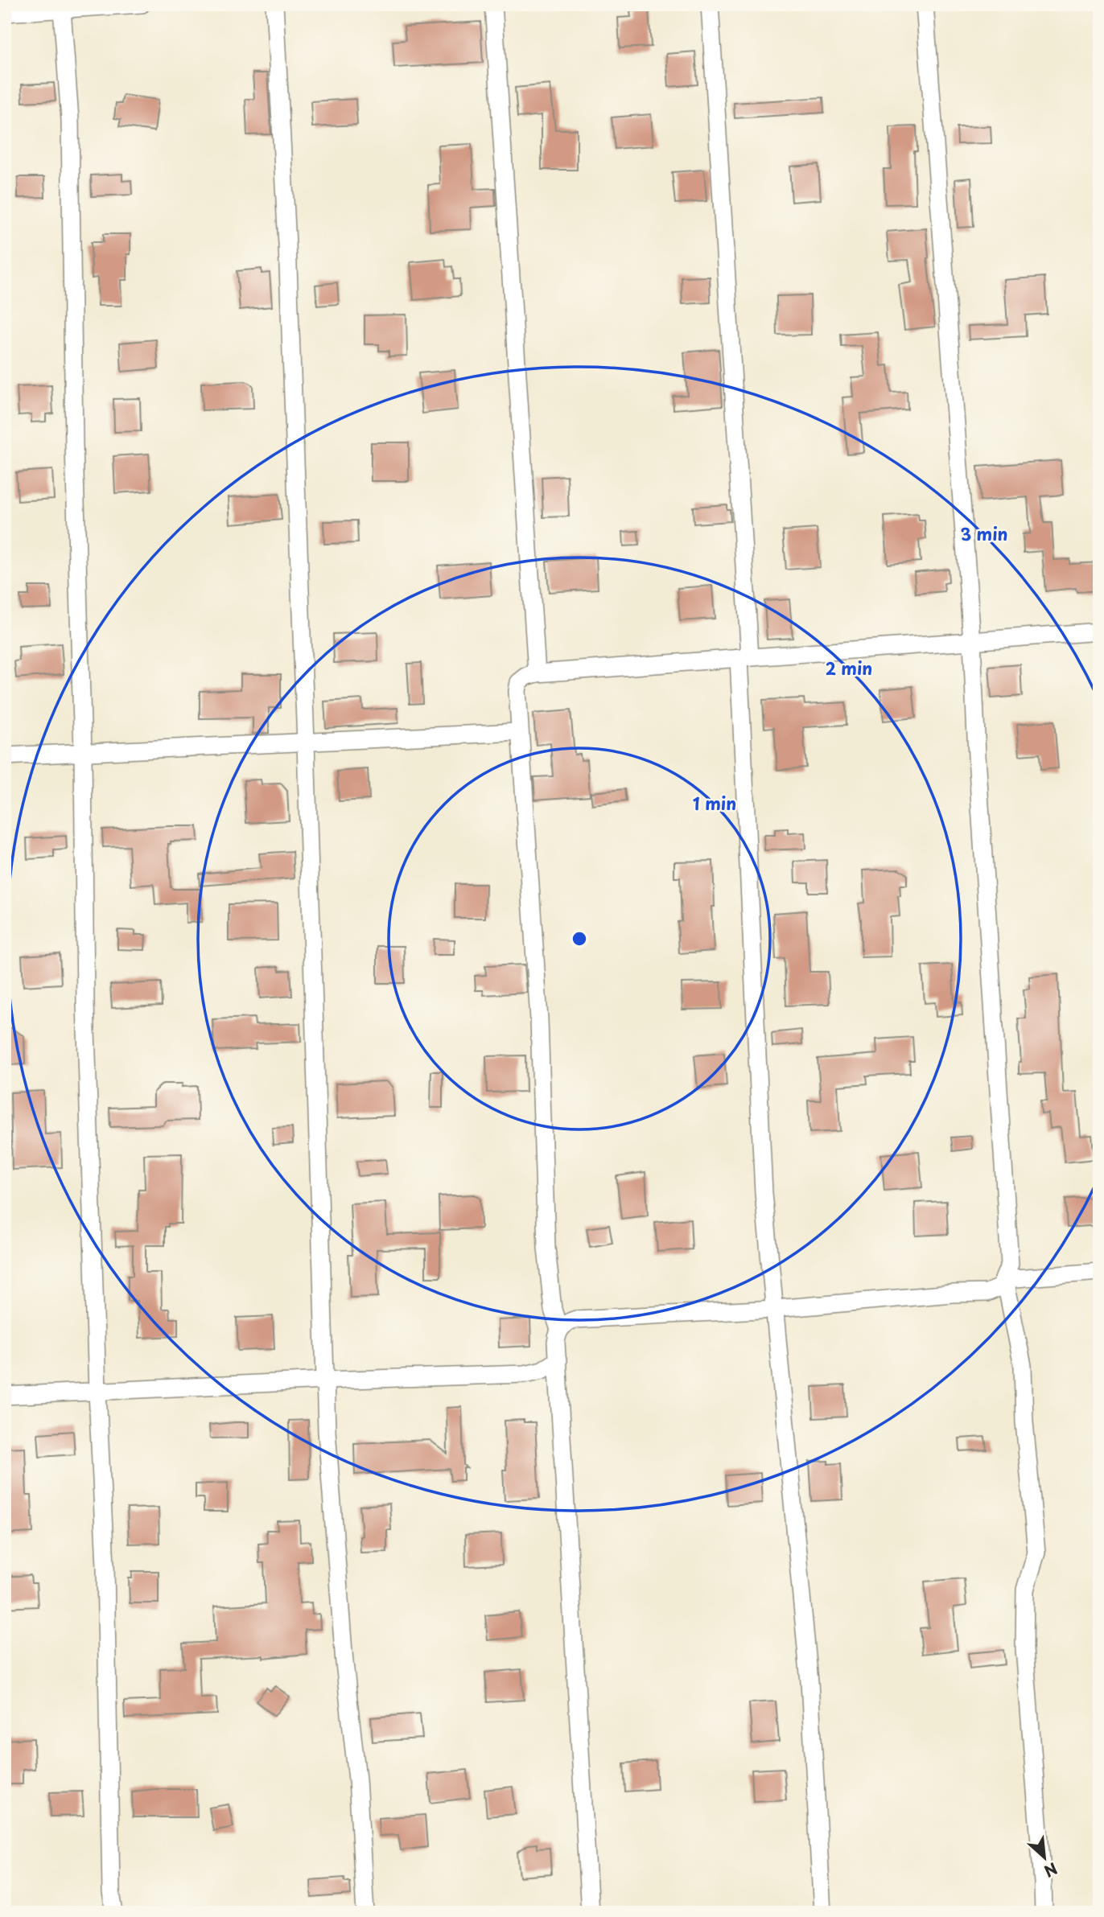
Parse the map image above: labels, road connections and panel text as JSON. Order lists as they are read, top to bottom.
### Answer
{
  "north": "bottom right",
  "rings": ["3 min", "2 min", "1 min"]
}
